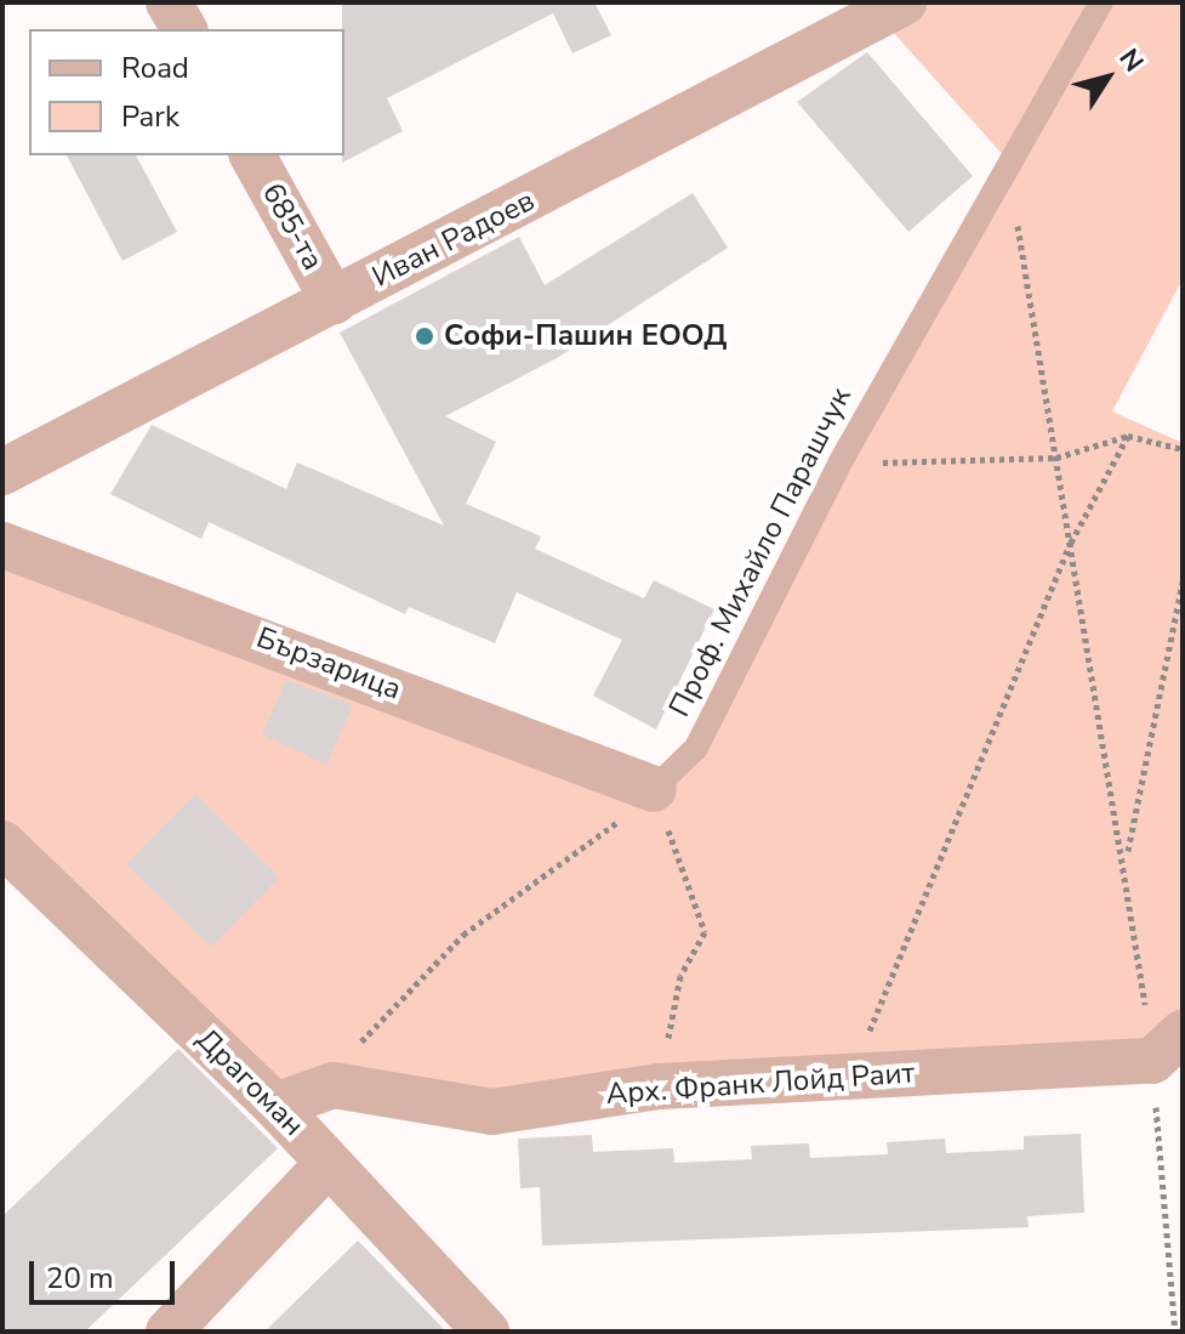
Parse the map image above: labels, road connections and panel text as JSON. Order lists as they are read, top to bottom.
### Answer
{
  "streets": {
    "street": [
      "685-та",
      "Иван Радоев",
      "Бързарица",
      "Драгоман",
      "Арх. Франк Лойд Раит"
    ],
    "lane": ["Проф. Михайло Парашчук"]
  },
  "crossings": [
    ["685-та", "Иван Радоев"],
    ["Проф. Михайло Парашчук", "Бързарица"],
    ["Драгоман", "Арх. Франк Лойд Раит"]
  ],
  "places": ["Софи-Пашин ЕООД"],
  "legend": ["Road", "Park"],
  "scale_bar": "20 m",
  "north": "top right"
}
